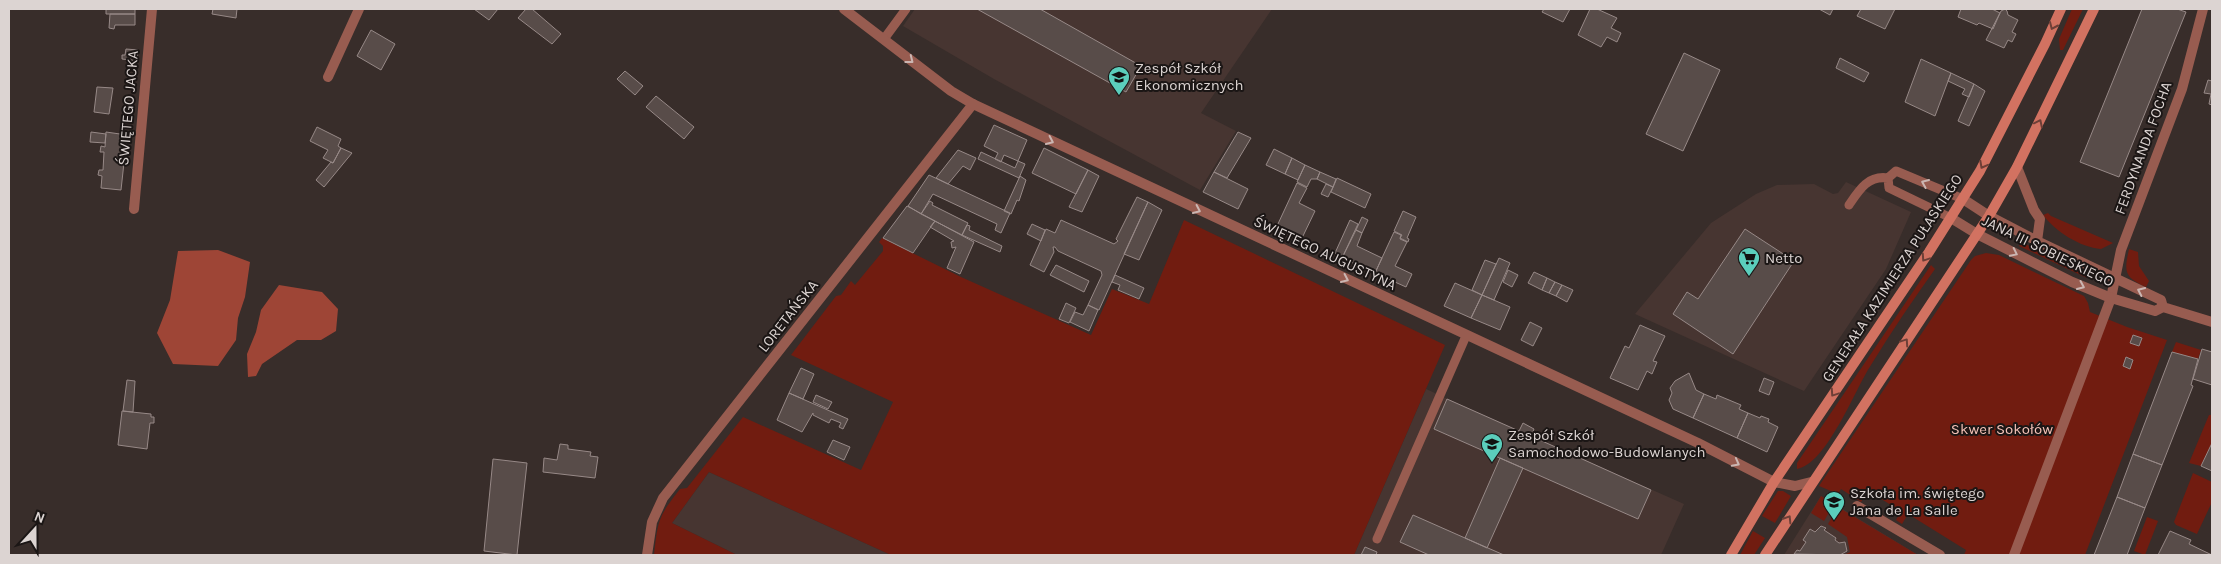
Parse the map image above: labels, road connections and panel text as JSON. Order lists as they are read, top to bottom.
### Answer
{
  "streets": {
    "main road": ["GENERAŁA KAZIMIERZA PUŁASKIEGO"],
    "street": [
      "ŚWIĘTEGO JACKA",
      "FERDYNANDA FOCHA",
      "JANA III SOBIESKIEGO",
      "ŚWIĘTEGO AUGUSTYNA",
      "LORETAŃSKA"
    ]
  },
  "crossings": [
    ["FERDYNANDA FOCHA", "JANA III SOBIESKIEGO"],
    ["JANA III SOBIESKIEGO", "GENERAŁA KAZIMIERZA PUŁASKIEGO"],
    ["ŚWIĘTEGO AUGUSTYNA", "GENERAŁA KAZIMIERZA PUŁASKIEGO"],
    ["ŚWIĘTEGO AUGUSTYNA", "LORETAŃSKA"]
  ],
  "one_way": ["ŚWIĘTEGO AUGUSTYNA"],
  "parks": ["Skwer Sokołów"],
  "places": {
    "school or university": ["Zespół Szkół Ekonomicznych", "Zespół Szkół Samochodowo-Budowlanych", "Szkoła im. świętego Jana de La Salle"],
    "supermarket": ["Netto"]
  },
  "north": "top"
}
